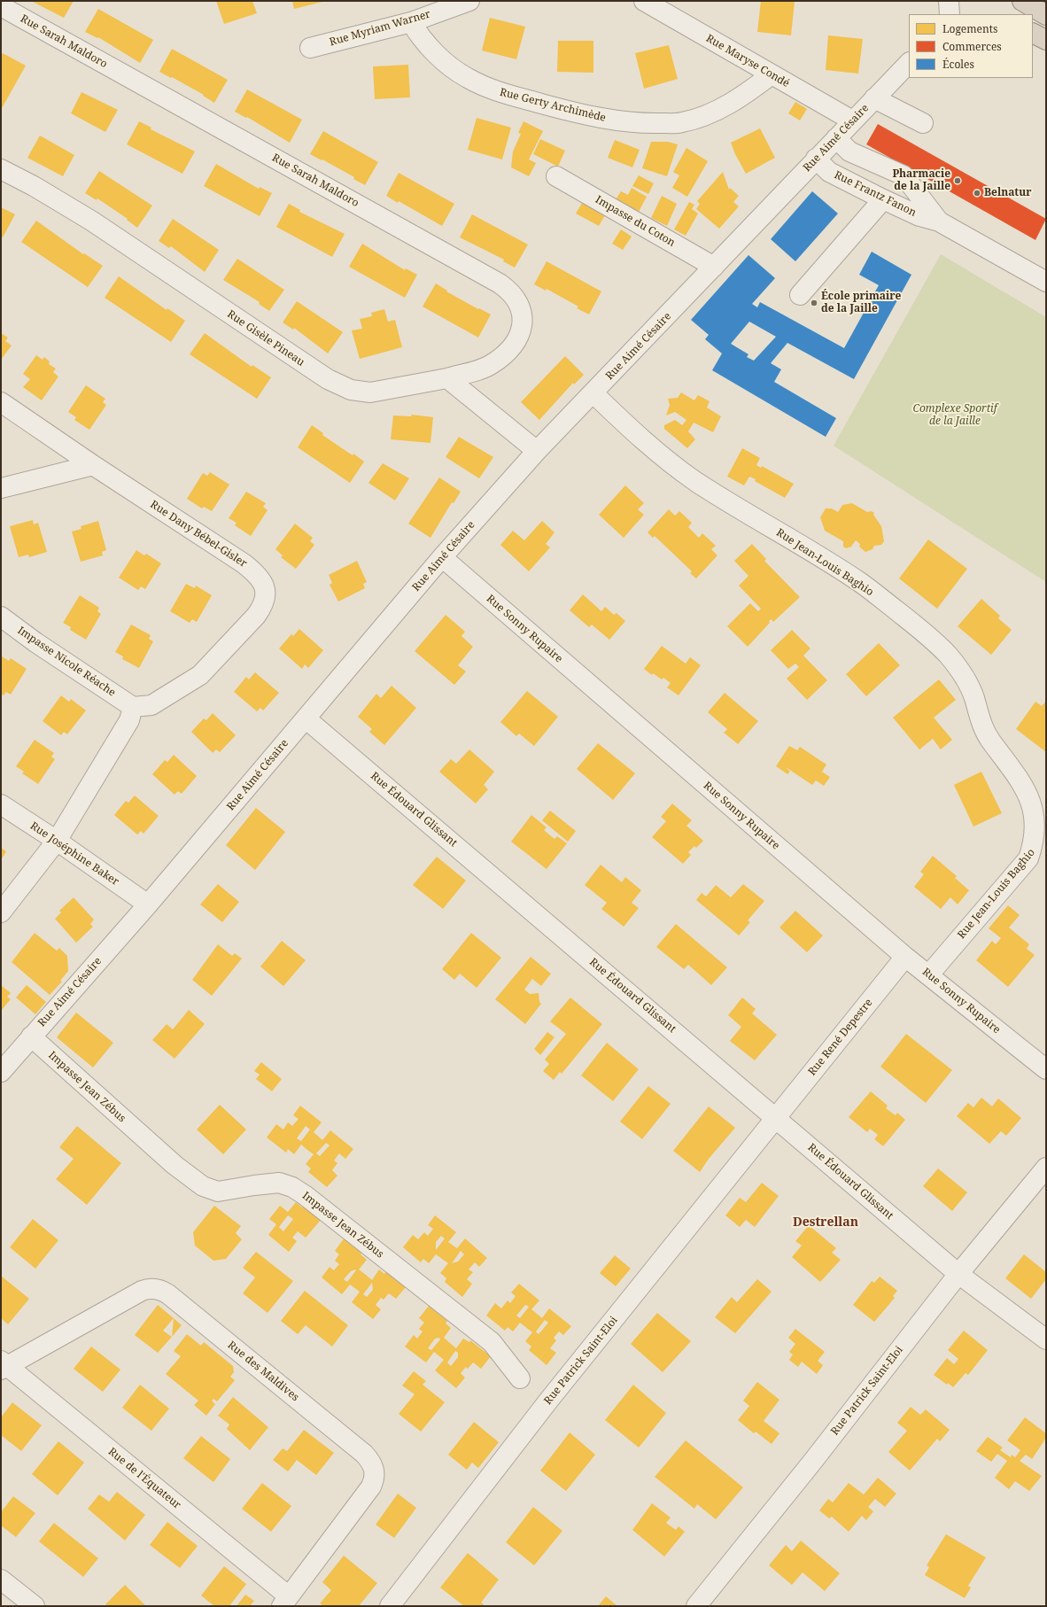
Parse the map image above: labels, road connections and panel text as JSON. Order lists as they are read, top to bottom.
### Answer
{
  "streets": {
    "street": [
      "Rue Myriam Warner",
      "Rue Sarah Maldoro",
      "Rue Maryse Condé",
      "Rue Gerty Archimède",
      "Rue Aimé Césaire",
      "Rue Frantz Fanon",
      "Impasse du Coton",
      "Rue Gisèle Pineau",
      "Rue Dany Bébel-Gisler",
      "Rue Jean-Louis Baghio",
      "Rue Sonny Rupaire",
      "Impasse Nicole Réache",
      "Rue Édouard Glissant",
      "Rue Joséphine Baker",
      "Rue René Depestre",
      "Impasse Jean Zébus",
      "Rue Patrick Saint-Eloi",
      "Rue des Maldives",
      "Rue de l'Équateur"
    ]
  },
  "crossings": [
    ["Rue Myriam Warner", "Rue Gerty Archimède"],
    ["Rue Sarah Maldoro", "Rue Gisèle Pineau"],
    ["Rue Maryse Condé", "Rue Gerty Archimède"],
    ["Rue Maryse Condé", "Rue Aimé Césaire"],
    ["Rue Aimé Césaire", "Rue Frantz Fanon"],
    ["Rue Aimé Césaire", "Impasse du Coton"],
    ["Rue Aimé Césaire", "Rue Jean-Louis Baghio"],
    ["Rue Aimé Césaire", "Rue Sonny Rupaire"],
    ["Rue Aimé Césaire", "Rue Édouard Glissant"],
    ["Rue Aimé Césaire", "Rue Joséphine Baker"],
    ["Rue Aimé Césaire", "Impasse Jean Zébus"],
    ["Rue Dany Bébel-Gisler", "Impasse Nicole Réache"],
    ["Rue Jean-Louis Baghio", "Rue Sonny Rupaire"],
    ["Rue Sonny Rupaire", "Rue René Depestre"],
    ["Rue Édouard Glissant", "Rue René Depestre"],
    ["Rue Édouard Glissant", "Rue Patrick Saint-Eloi"],
    ["Rue René Depestre", "Rue Patrick Saint-Eloi"],
    ["Rue des Maldives", "Rue de l'Équateur"]
  ],
  "districts": ["Destrellan"],
  "parks": ["Complexe Sportif de la Jaille"],
  "places": ["Pharmacie de la Jaille", "Belnatur", "École primaire de la Jaille"],
  "legend": ["Logements", "Commerces", "Écoles"]
}
